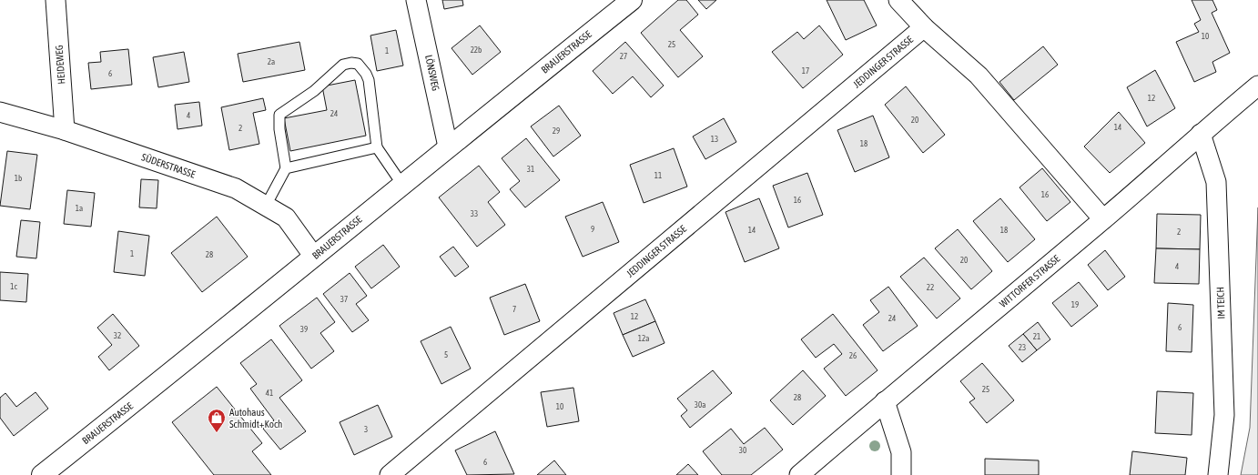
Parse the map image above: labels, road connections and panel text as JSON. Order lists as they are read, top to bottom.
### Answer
{
  "streets": {
    "main road": ["BRAUERSTRASSE"],
    "street": [
      "JEDDINGER STRASSE",
      "HEIDEWEG",
      "LÖNSWEG",
      "SÜDERSTRASSE",
      "WITTORFER STRASSE",
      "IM TEICH"
    ]
  },
  "crossings": [
    ["BRAUERSTRASSE", "LÖNSWEG"],
    ["BRAUERSTRASSE", "SÜDERSTRASSE"],
    ["HEIDEWEG", "SÜDERSTRASSE"],
    ["WITTORFER STRASSE", "IM TEICH"]
  ],
  "places": {
    "shop": ["Autohaus Schmidt+Koch"]
  },
  "house_numbers": [
    "10",
    "25",
    "22b",
    "1",
    "27",
    "2a",
    "17",
    "6",
    "12",
    "24",
    "4",
    "20",
    "14",
    "2",
    "29",
    "13",
    "18",
    "31",
    "11",
    "1b",
    "16",
    "16",
    "1a",
    "33",
    "9",
    "14",
    "18",
    "2",
    "1",
    "28",
    "20",
    "4",
    "1c",
    "22",
    "37",
    "19",
    "7",
    "12",
    "24",
    "6",
    "39",
    "32",
    "21",
    "12a",
    "23",
    "5",
    "26",
    "25",
    "41",
    "28",
    "30a",
    "10",
    "3",
    "30",
    "6"
  ]
}
